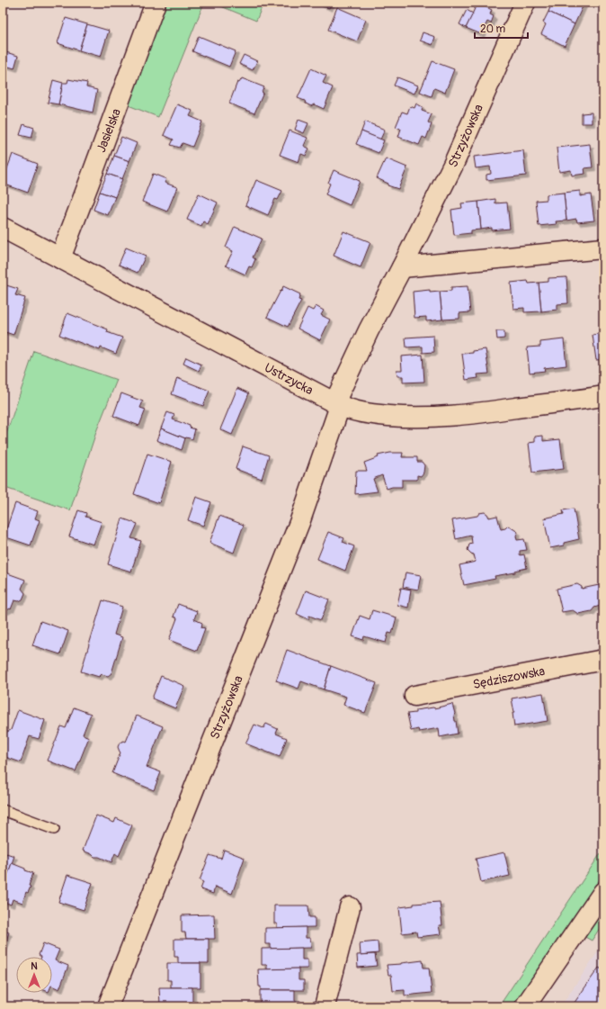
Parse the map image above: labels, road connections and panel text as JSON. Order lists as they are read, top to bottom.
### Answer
{
  "streets": {
    "street": [
      "Jasielska",
      "Strzyżowska",
      "Ustrzycka",
      "Sędziszowska"
    ]
  },
  "crossings": [
    ["Jasielska", "Ustrzycka"],
    ["Strzyżowska", "Ustrzycka"]
  ],
  "scale_bar": "20 m",
  "north": "top"
}
